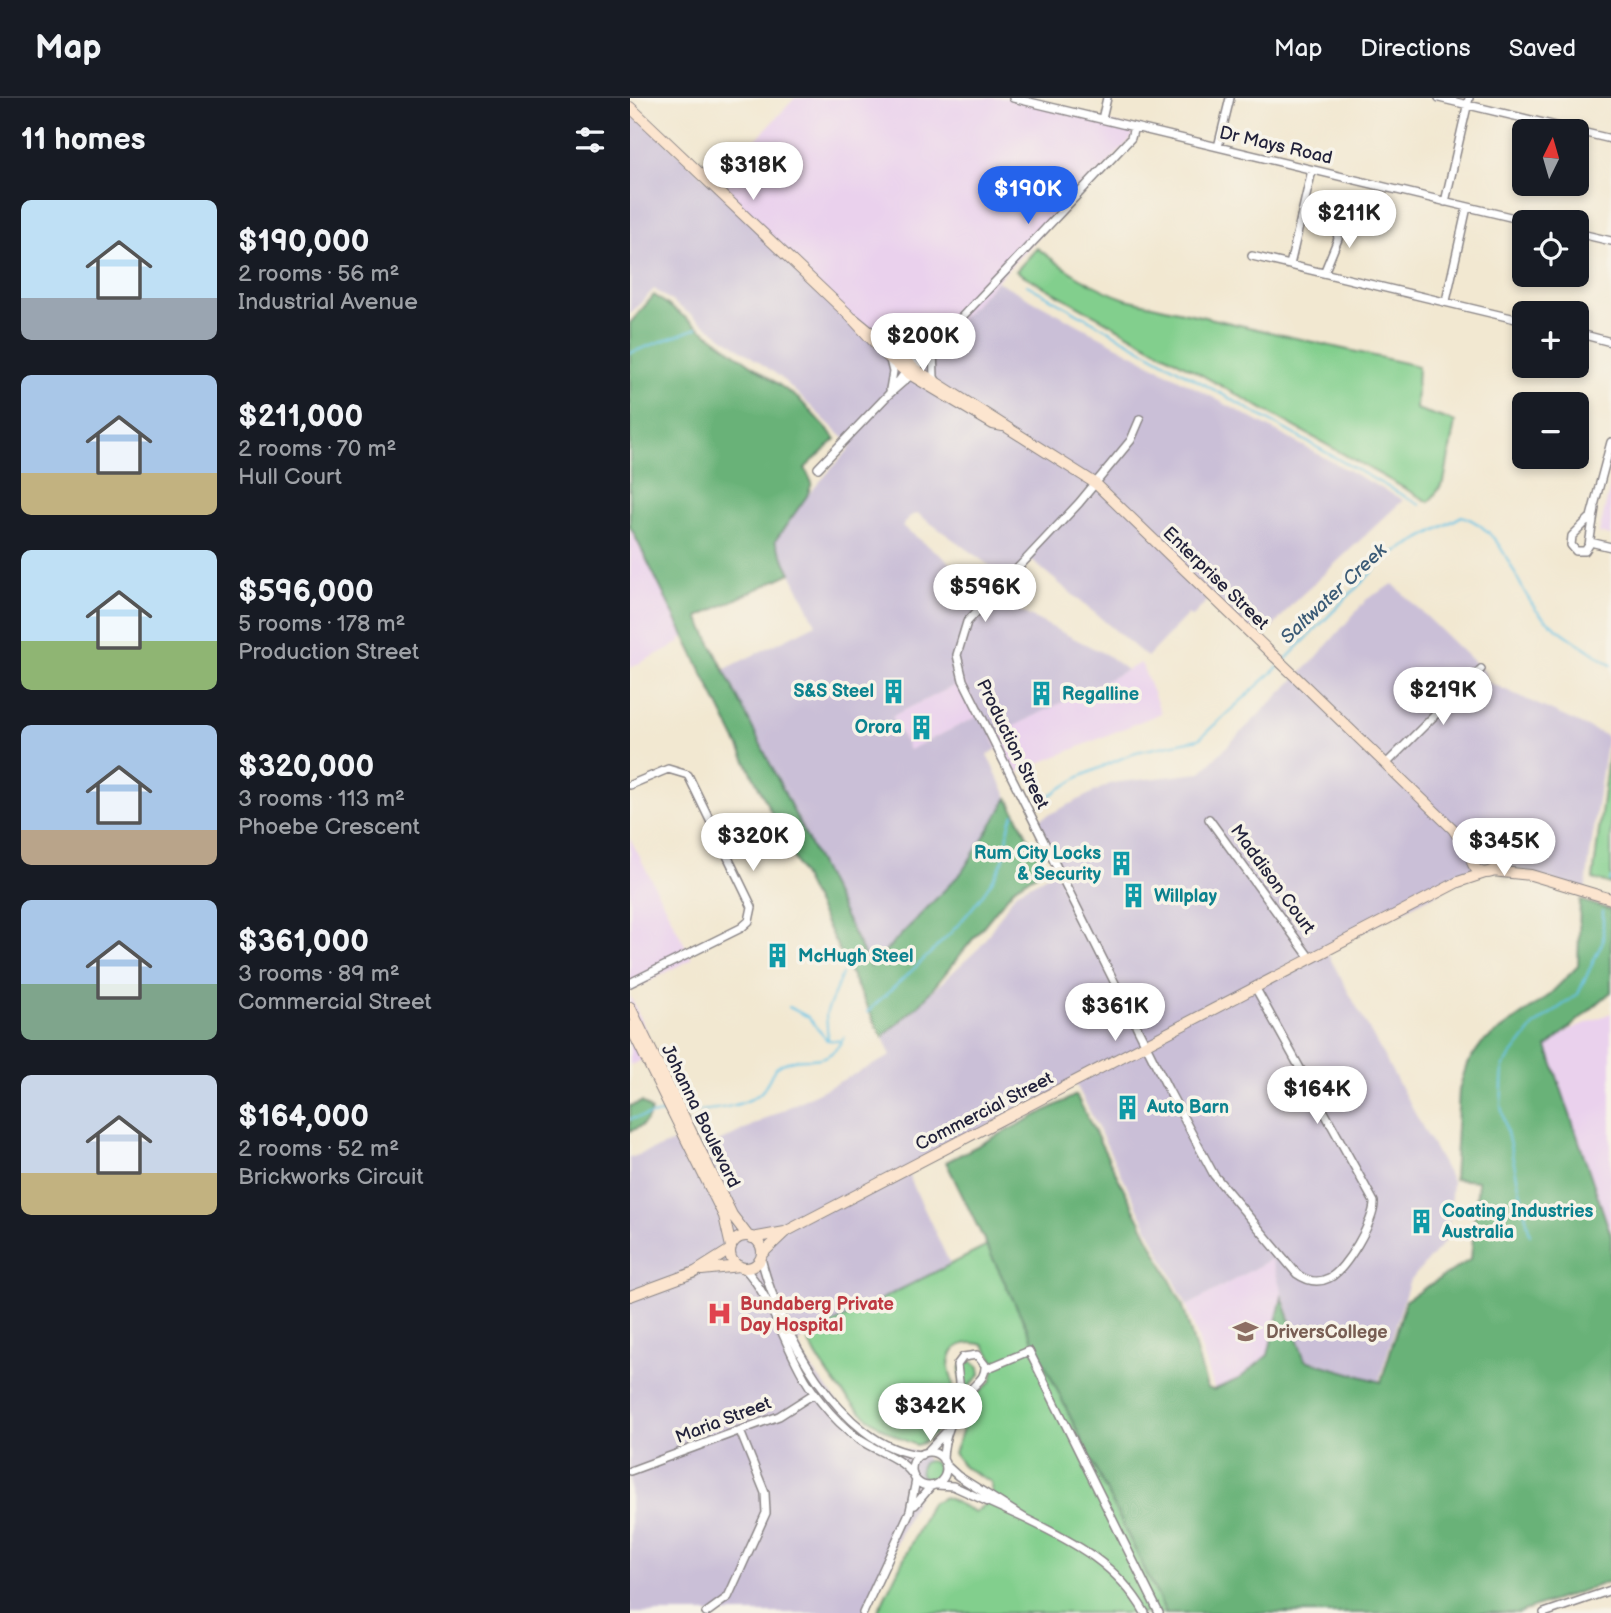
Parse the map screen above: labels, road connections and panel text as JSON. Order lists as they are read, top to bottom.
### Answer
{
  "streets": {
    "street": [
      "Dr Mays Road",
      "Enterprise Street",
      "Production Street",
      "Maddison Court",
      "Commercial Street",
      "Johanna Boulevard",
      "Maria Street"
    ]
  },
  "crossings": [
    ["Enterprise Street", "Production Street"],
    ["Enterprise Street", "Commercial Street"],
    ["Production Street", "Commercial Street"],
    ["Maddison Court", "Commercial Street"],
    ["Commercial Street", "Johanna Boulevard"]
  ],
  "water": ["Saltwater Creek"],
  "places": {
    "building": [
      "S&S Steel",
      "Regalline",
      "Orora",
      "Rum City Locks & Security",
      "Willplay",
      "McHugh Steel",
      "Auto Barn",
      "Coating Industries Australia"
    ],
    "hospital": ["Bundaberg Private Day Hospital"],
    "school or university": ["DriversCollege"]
  },
  "north": "top",
  "page": {
    "header": "Map",
    "nav": ["Map", "Directions", "Saved"],
    "heading": "11 homes",
    "map_buttons": ["+", "−"],
    "price": [
      "$318K",
      "$190K",
      "$211K",
      "$200K",
      "$596K",
      "$219K",
      "$320K",
      "$345K",
      "$361K",
      "$164K",
      "$342K"
    ],
    "list": [
      {
        "name": "$190,000",
        "note": "2 rooms · 56 m² · Industrial Avenue"
      },
      {
        "name": "$211,000",
        "note": "2 rooms · 70 m² · Hull Court"
      },
      {
        "name": "$596,000",
        "note": "5 rooms · 178 m² · Production Street"
      },
      {
        "name": "$320,000",
        "note": "3 rooms · 113 m² · Phoebe Crescent"
      },
      {
        "name": "$361,000",
        "note": "3 rooms · 89 m² · Commercial Street"
      },
      {
        "name": "$164,000",
        "note": "2 rooms · 52 m² · Brickworks Circuit"
      }
    ]
  }
}
